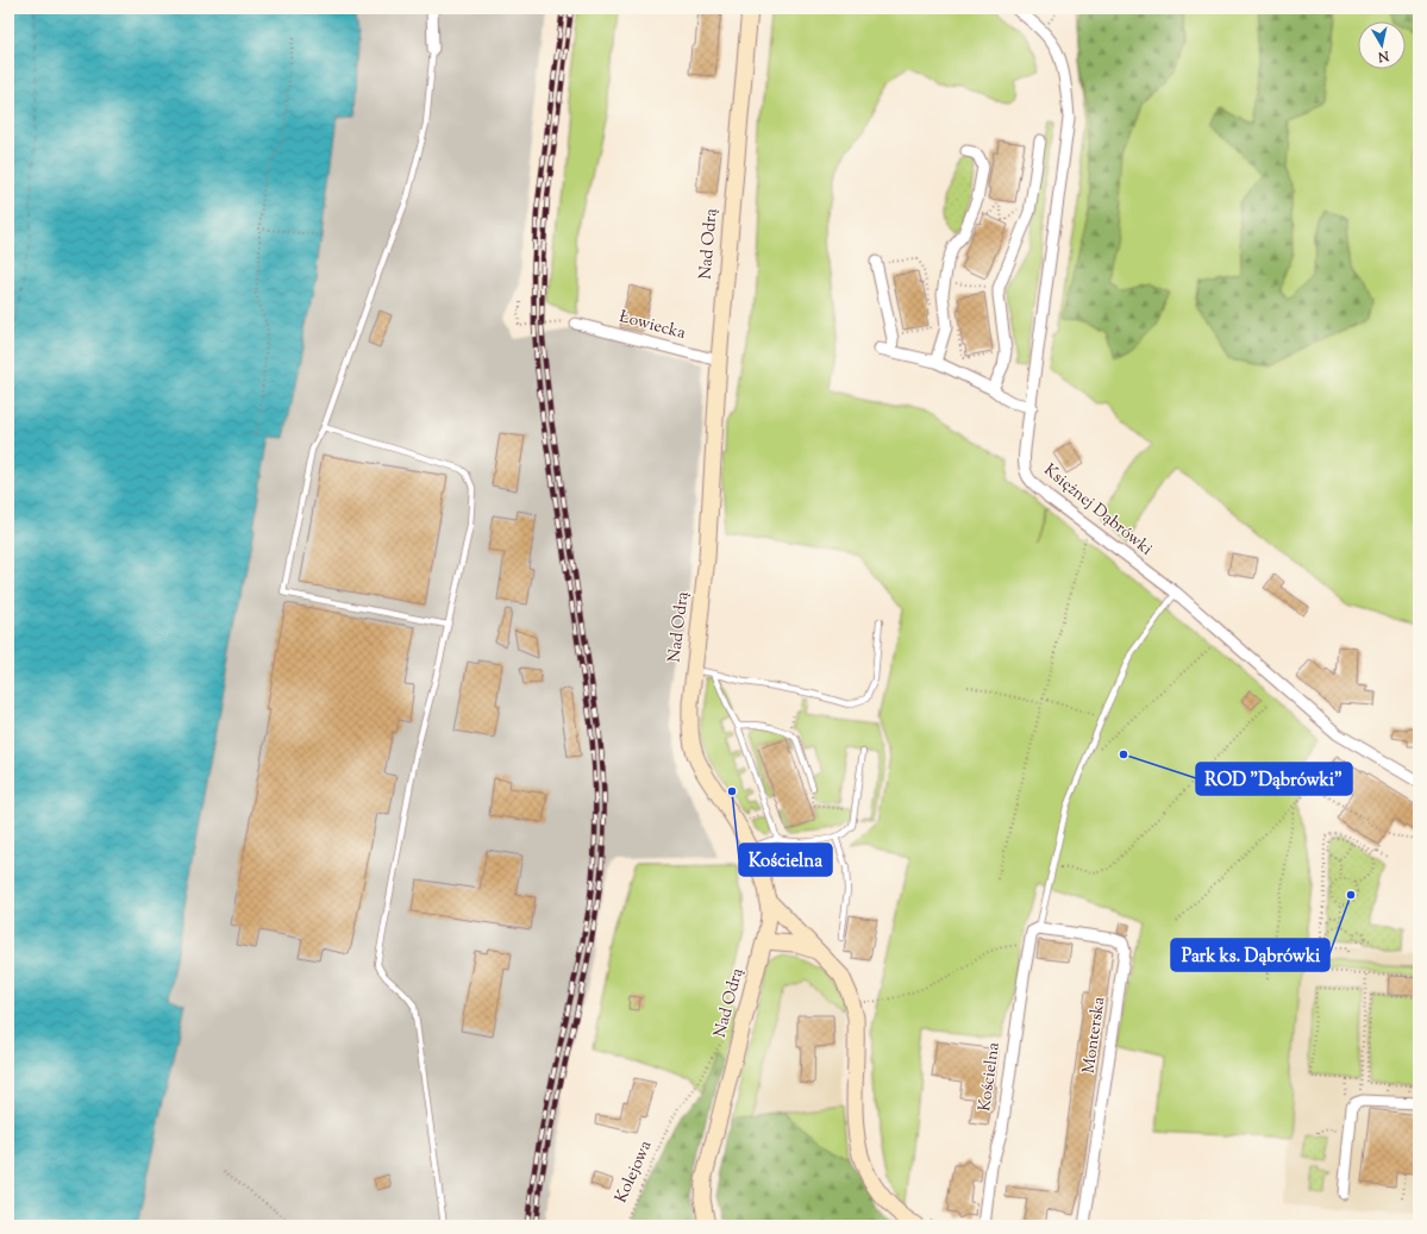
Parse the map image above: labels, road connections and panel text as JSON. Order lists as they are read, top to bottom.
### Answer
{
  "streets": {
    "street": [
      "Nad Odrą",
      "Łowiecka",
      "Księżnej Dąbrówki",
      "Monterska",
      "Kościelna"
    ],
    "path": ["Kolejowa"]
  },
  "crossings": [
    ["Nad Odrą", "Łowiecka"],
    ["Monterska", "Kościelna"]
  ],
  "places": ["ROD \"Dąbrówki\"", "Kościelna", "Park ks. Dąbrówki"],
  "north": "bottom"
}
